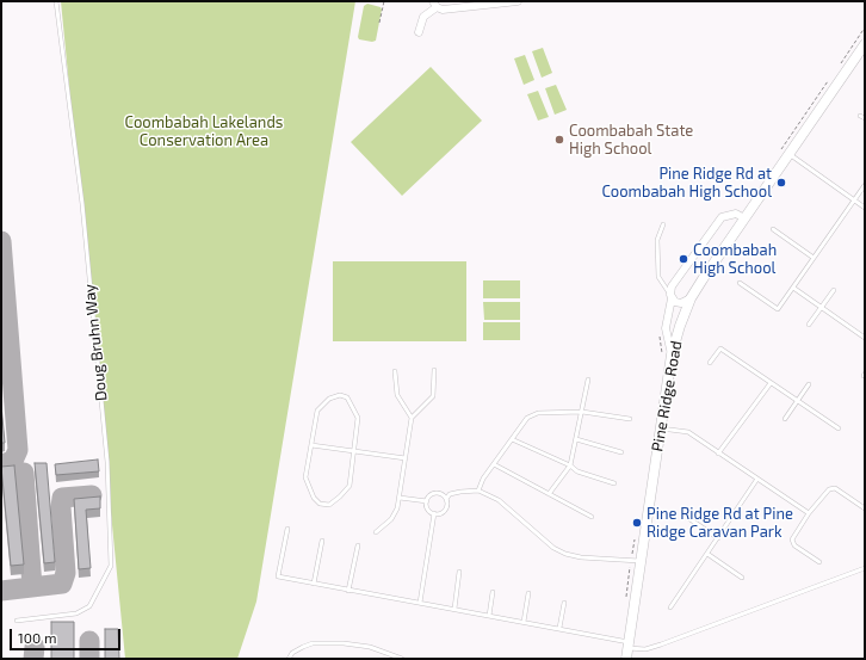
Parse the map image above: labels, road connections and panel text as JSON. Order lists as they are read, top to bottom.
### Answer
{
  "streets": {
    "street": ["Pine Ridge Road"],
    "lane": ["Doug Bruhn Way"]
  },
  "parks": ["Coombabah Lakelands Conservation Area"],
  "places": [
    "Coombabah State High School",
    "Pine Ridge Rd at Coombabah High School",
    "Coombabah High School",
    "Pine Ridge Rd at Pine Ridge Caravan Park"
  ],
  "scale_bar": "100 m"
}
